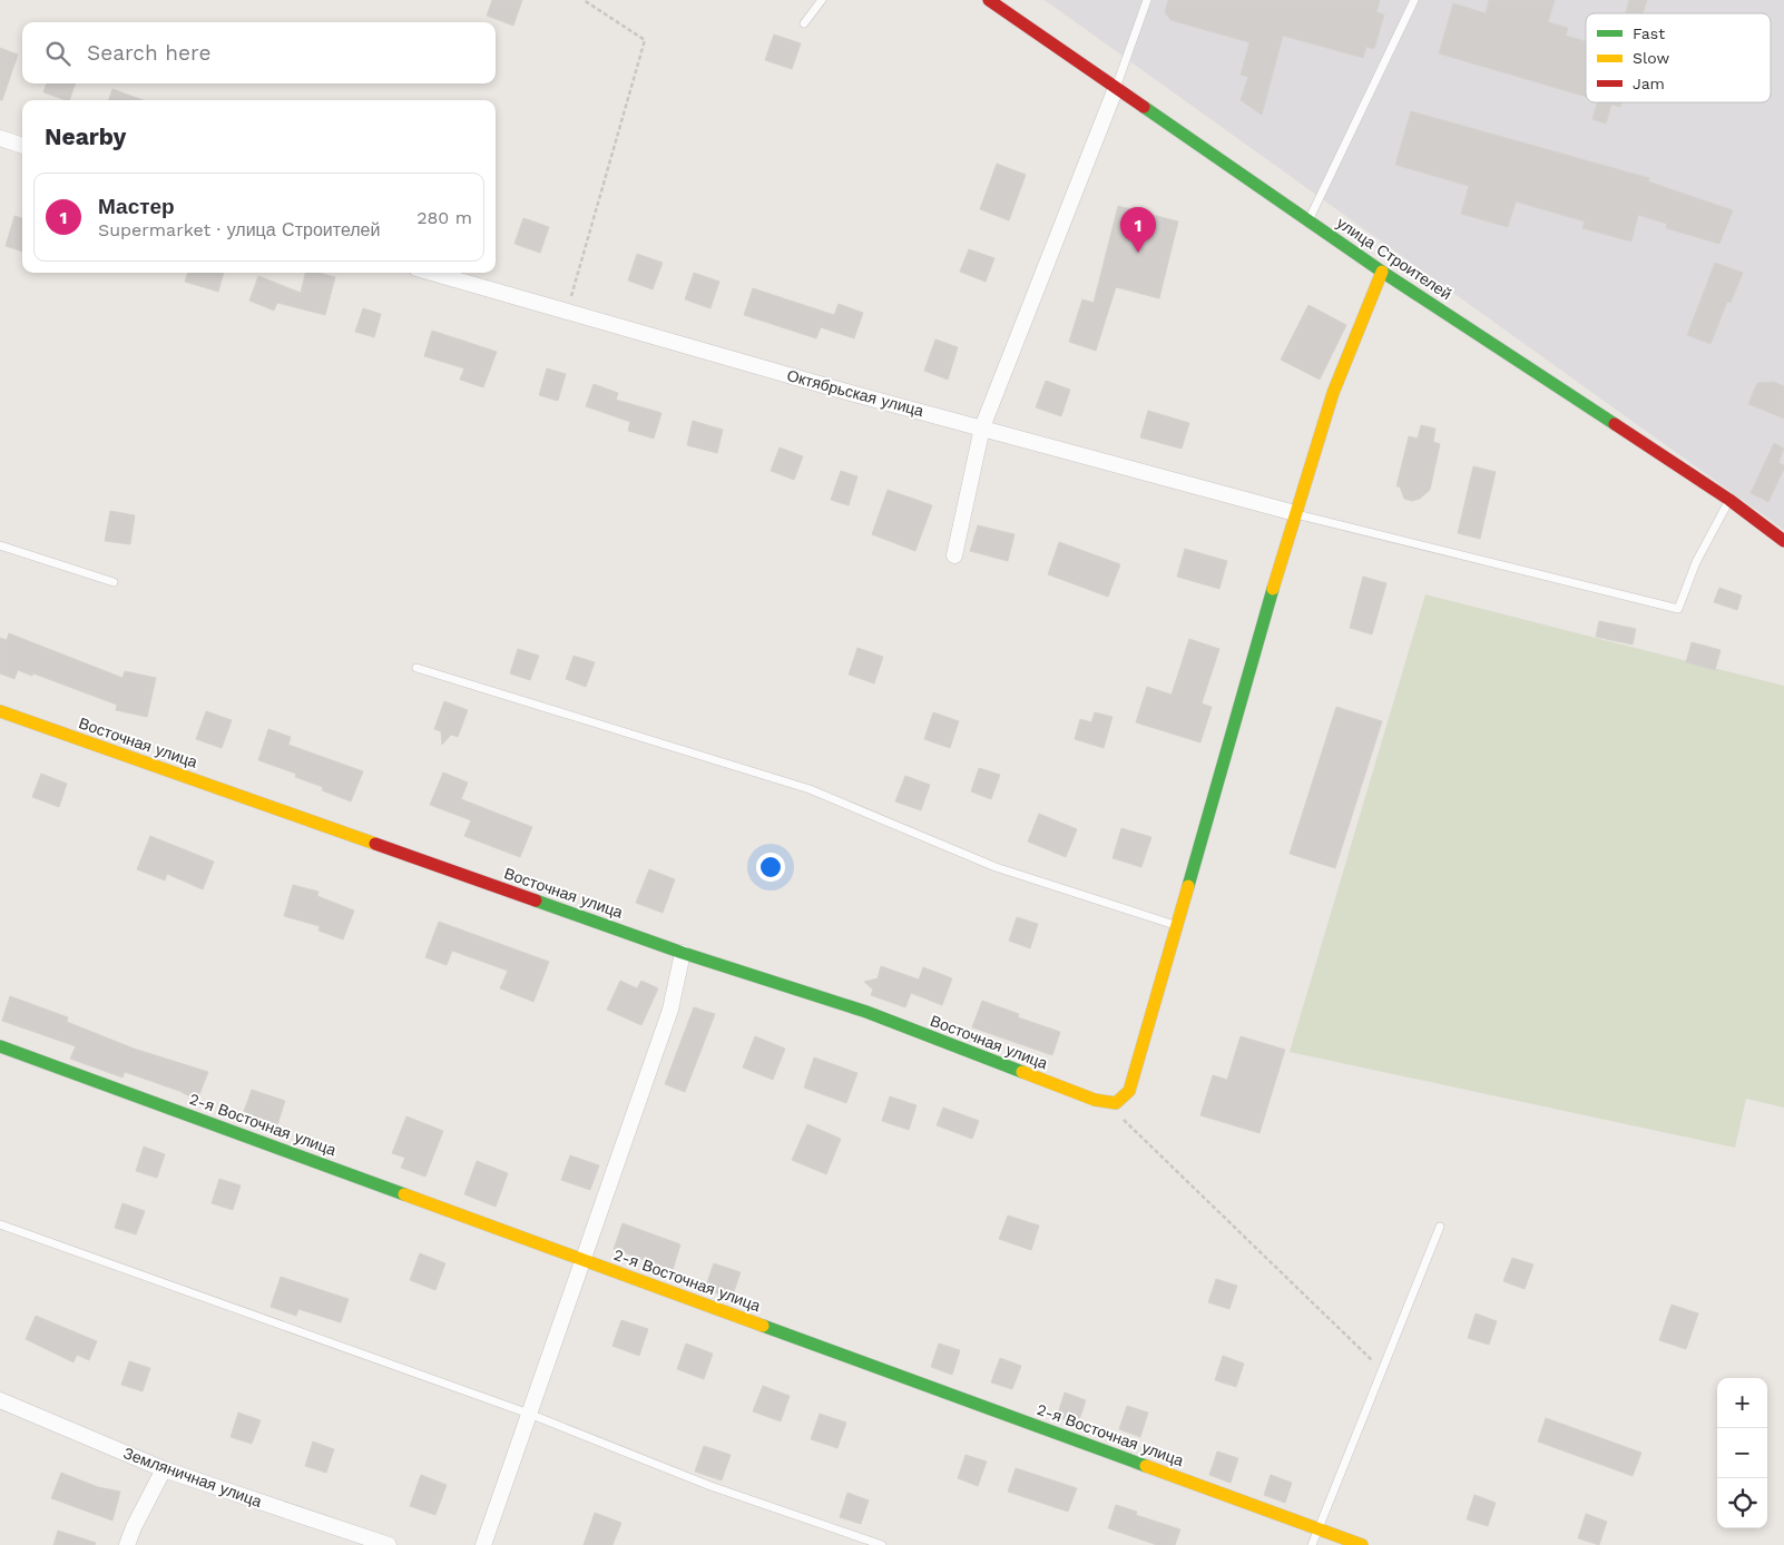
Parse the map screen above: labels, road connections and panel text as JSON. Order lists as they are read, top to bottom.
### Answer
{
  "streets": {
    "street": [
      "улица Строителей",
      "Октябрьская улица",
      "Восточная улица",
      "2-я Восточная улица",
      "Земляничная улица"
    ]
  },
  "legend": ["Fast", "Slow", "Jam"],
  "page": {
    "search": "Search here",
    "heading": "Nearby",
    "list": [
      {
        "mark": "1",
        "name": "Мастер",
        "note": "Supermarket · улица Строителей",
        "value": "280 m"
      }
    ],
    "pins": "1",
    "map_buttons": ["+", "−"]
  }
}
